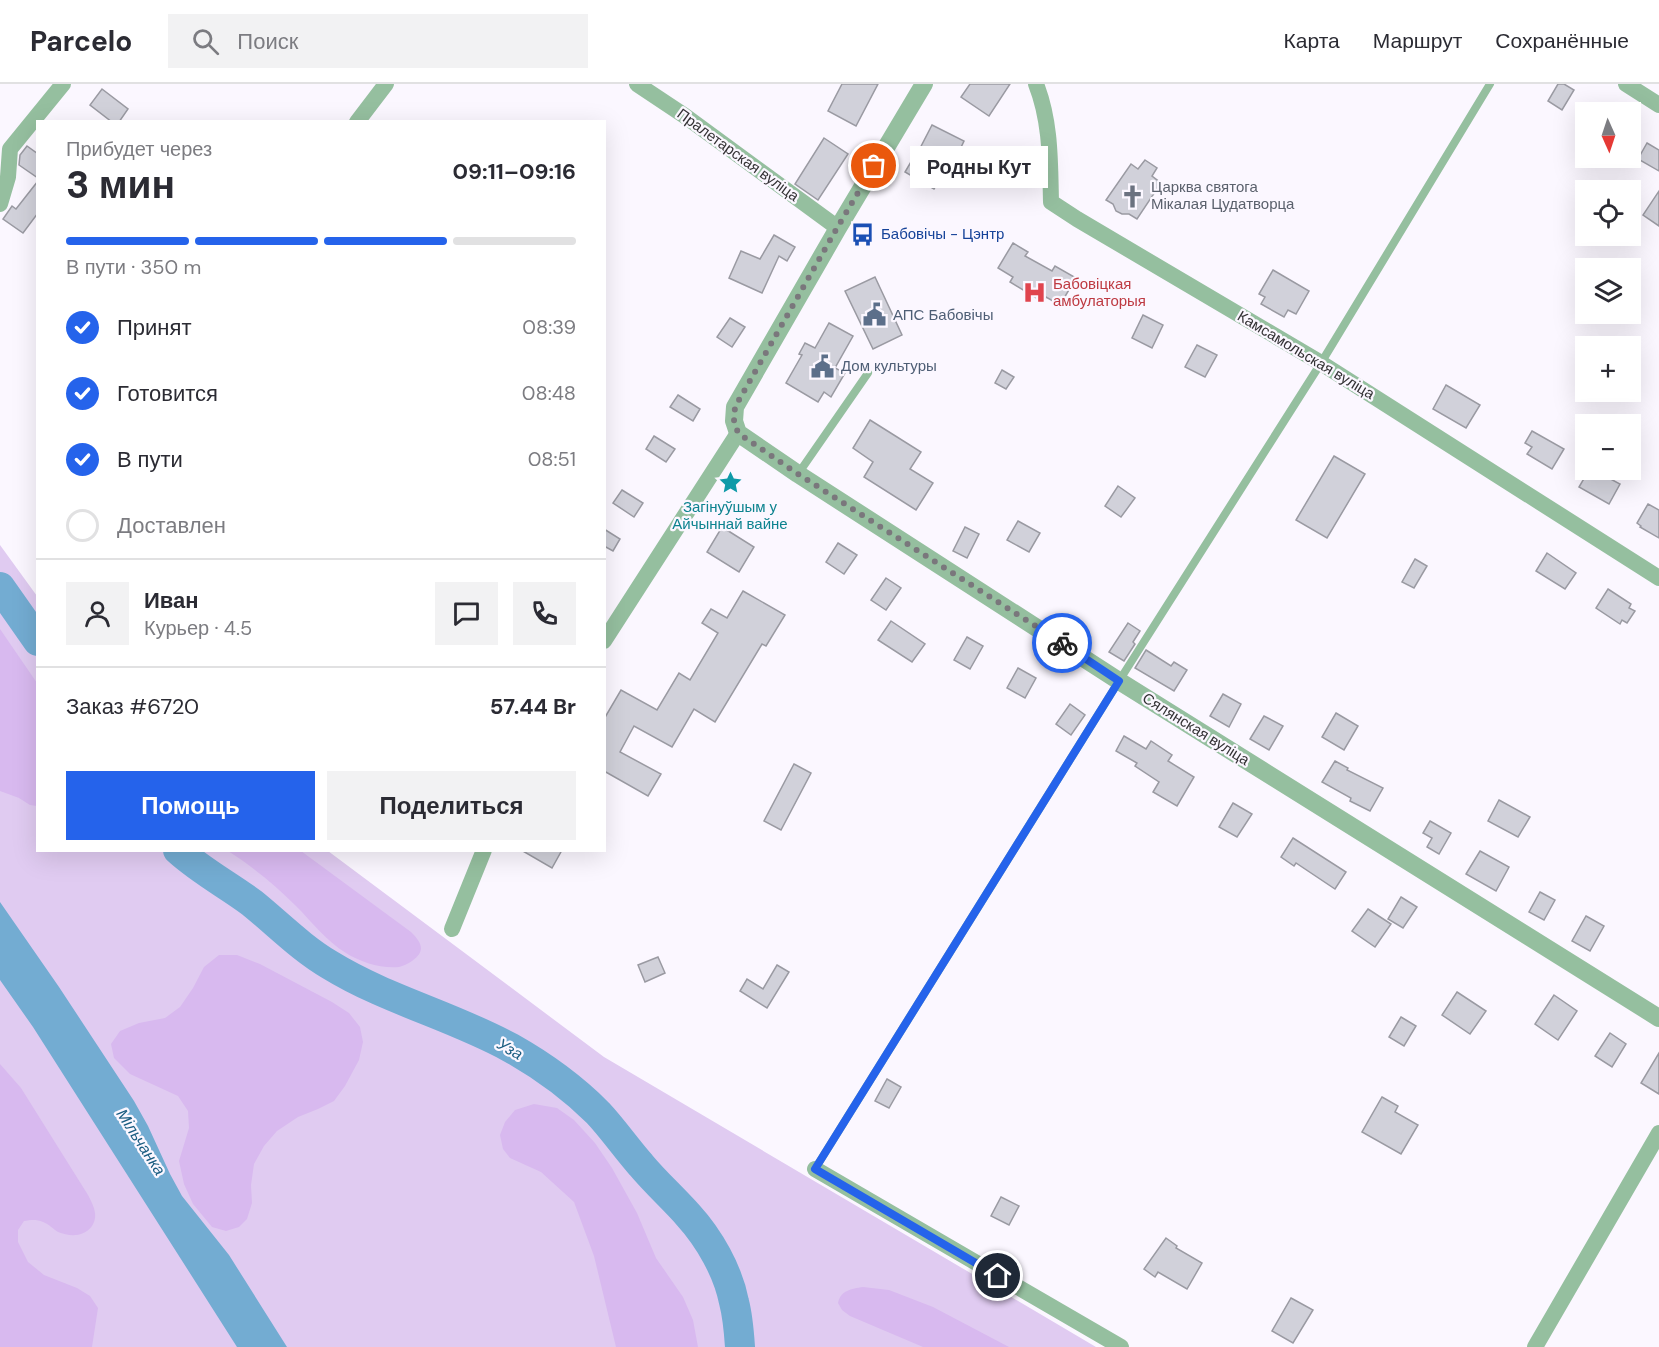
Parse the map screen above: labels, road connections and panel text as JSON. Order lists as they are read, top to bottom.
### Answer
{
  "streets": {
    "street": ["Пралетарская вуліца", "Камсамольская вуліца", "Сялянская вуліца"]
  },
  "water": ["Уза", "Мільчанка"],
  "places": {
    "other": ["Родны Кут"],
    "church": ["Царква святога Мікалая Цудатворца"],
    "bus stop": ["Бабовічы - Цэнтр"],
    "hospital": ["Бабовіцкая амбулаторыя"],
    "public building": ["АПС Бабовічы", "Дом культуры"],
    "place": ["Загінуўшым у Айчыннай вайне"]
  },
  "north": "bottom",
  "page": {
    "header": "Parcelo",
    "search": "Поиск",
    "nav": ["Карта", "Маршрут", "Сохранённые"],
    "map_buttons": ["+", "−"],
    "heading": ["3 мин", "Прибудет через", "09:11–09:16"],
    "panel": [
      "Иван",
      "Курьер · 4.5",
      "Заказ #6720",
      "57.44 Br"
    ],
    "bubble": "Родны Кут",
    "bar": "В пути · 350 m",
    "list": [
      ["Принят", "08:39"],
      ["Готовится", "08:48"],
      ["В пути", "08:51"],
      "Доставлен"
    ],
    "buttons": ["Помощь", "Поделиться"]
  }
}
